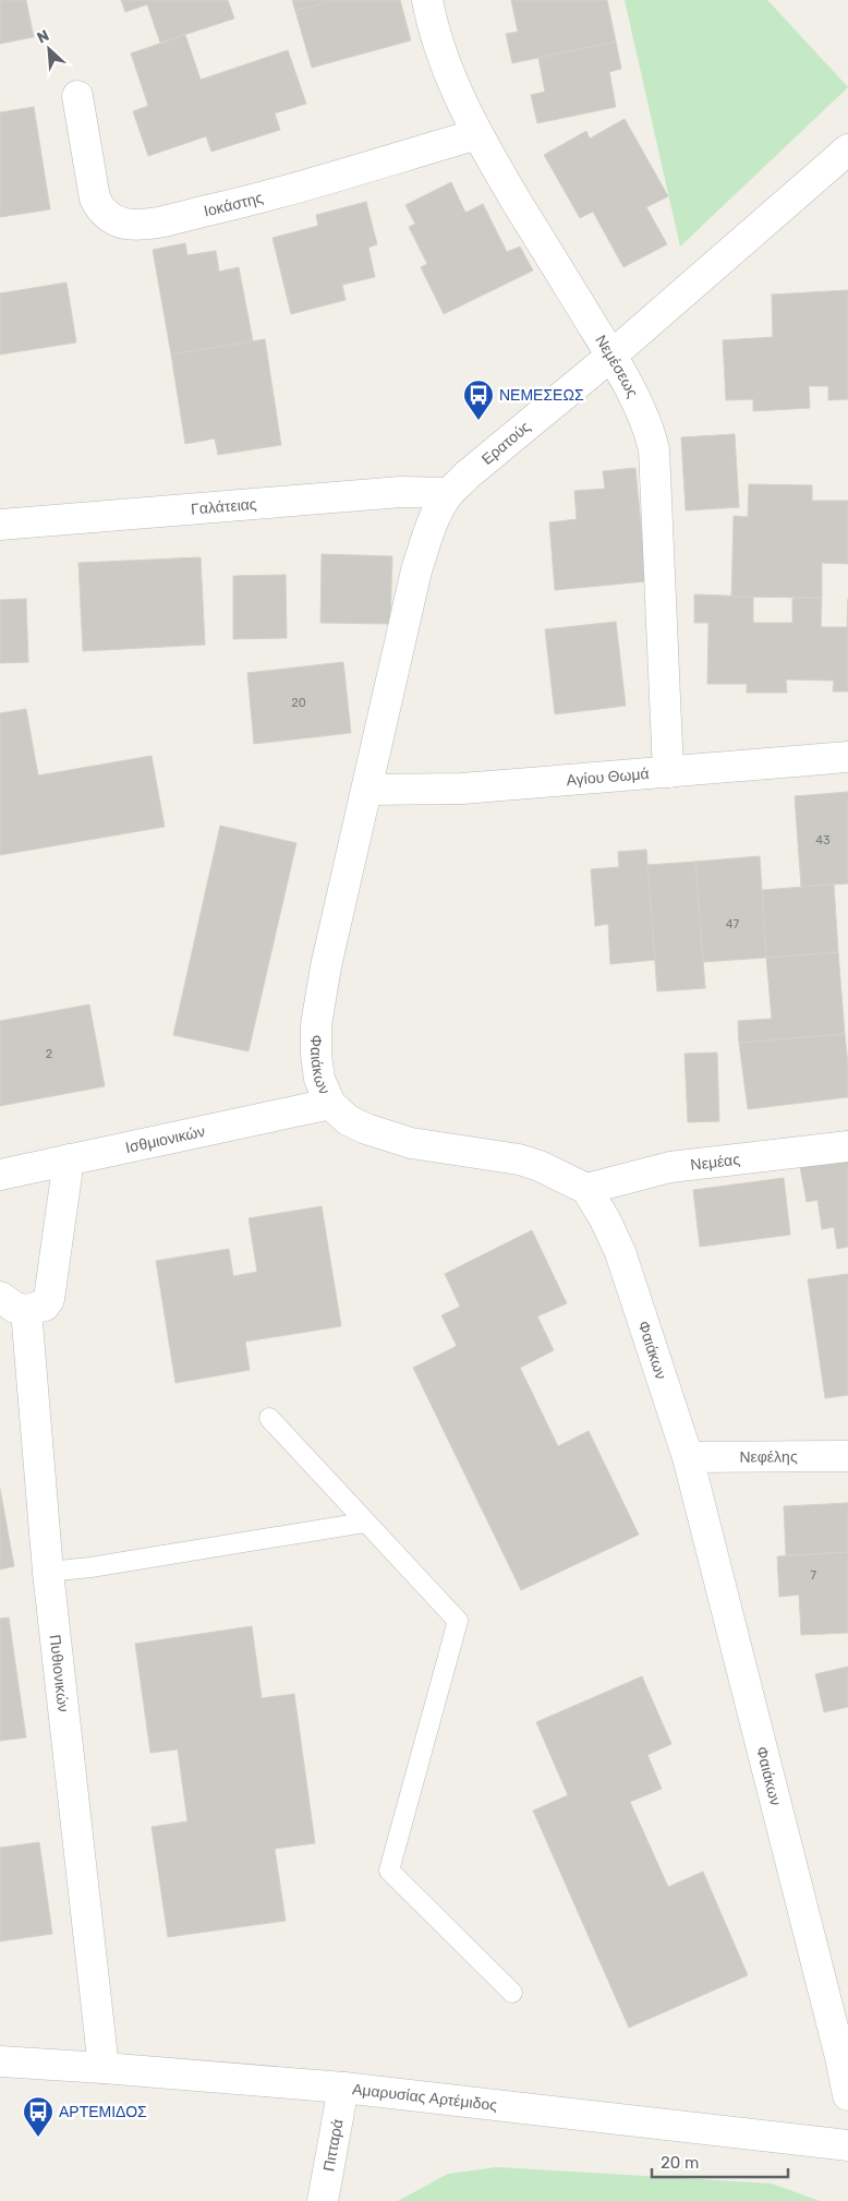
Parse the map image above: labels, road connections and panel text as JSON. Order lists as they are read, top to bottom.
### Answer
{
  "streets": {
    "street": [
      "Ιοκάστης",
      "Νεμέσεως",
      "Ερατούς",
      "Γαλάτειας",
      "Αγίου Θωμά",
      "Φαιάκων",
      "Ισθμιονικών",
      "Νεμέας",
      "Νεφέλης",
      "Πυθιονικών",
      "Αμαρυσίας Αρτέμιδος",
      "Πιτταρά"
    ]
  },
  "crossings": [
    ["Ιοκάστης", "Νεμέσεως"],
    ["Νεμέσεως", "Ερατούς"],
    ["Νεμέσεως", "Αγίου Θωμά"],
    ["Ερατούς", "Γαλάτειας"],
    ["Ερατούς", "Αγίου Θωμά"],
    ["Ερατούς", "Φαιάκων"],
    ["Αγίου Θωμά", "Φαιάκων"],
    ["Φαιάκων", "Ισθμιονικών"],
    ["Φαιάκων", "Νεμέας"],
    ["Φαιάκων", "Νεφέλης"],
    ["Πυθιονικών", "Αμαρυσίας Αρτέμιδος"],
    ["Αμαρυσίας Αρτέμιδος", "Πιτταρά"]
  ],
  "places": {
    "bus stop": ["ΝΕΜΕΣΕΩΣ", "ΑΡΤΕΜΙΔΟΣ"]
  },
  "house_numbers": [
    "20",
    "43",
    "47",
    "2",
    "7"
  ],
  "scale_bar": "20 m",
  "north": "top left"
}
